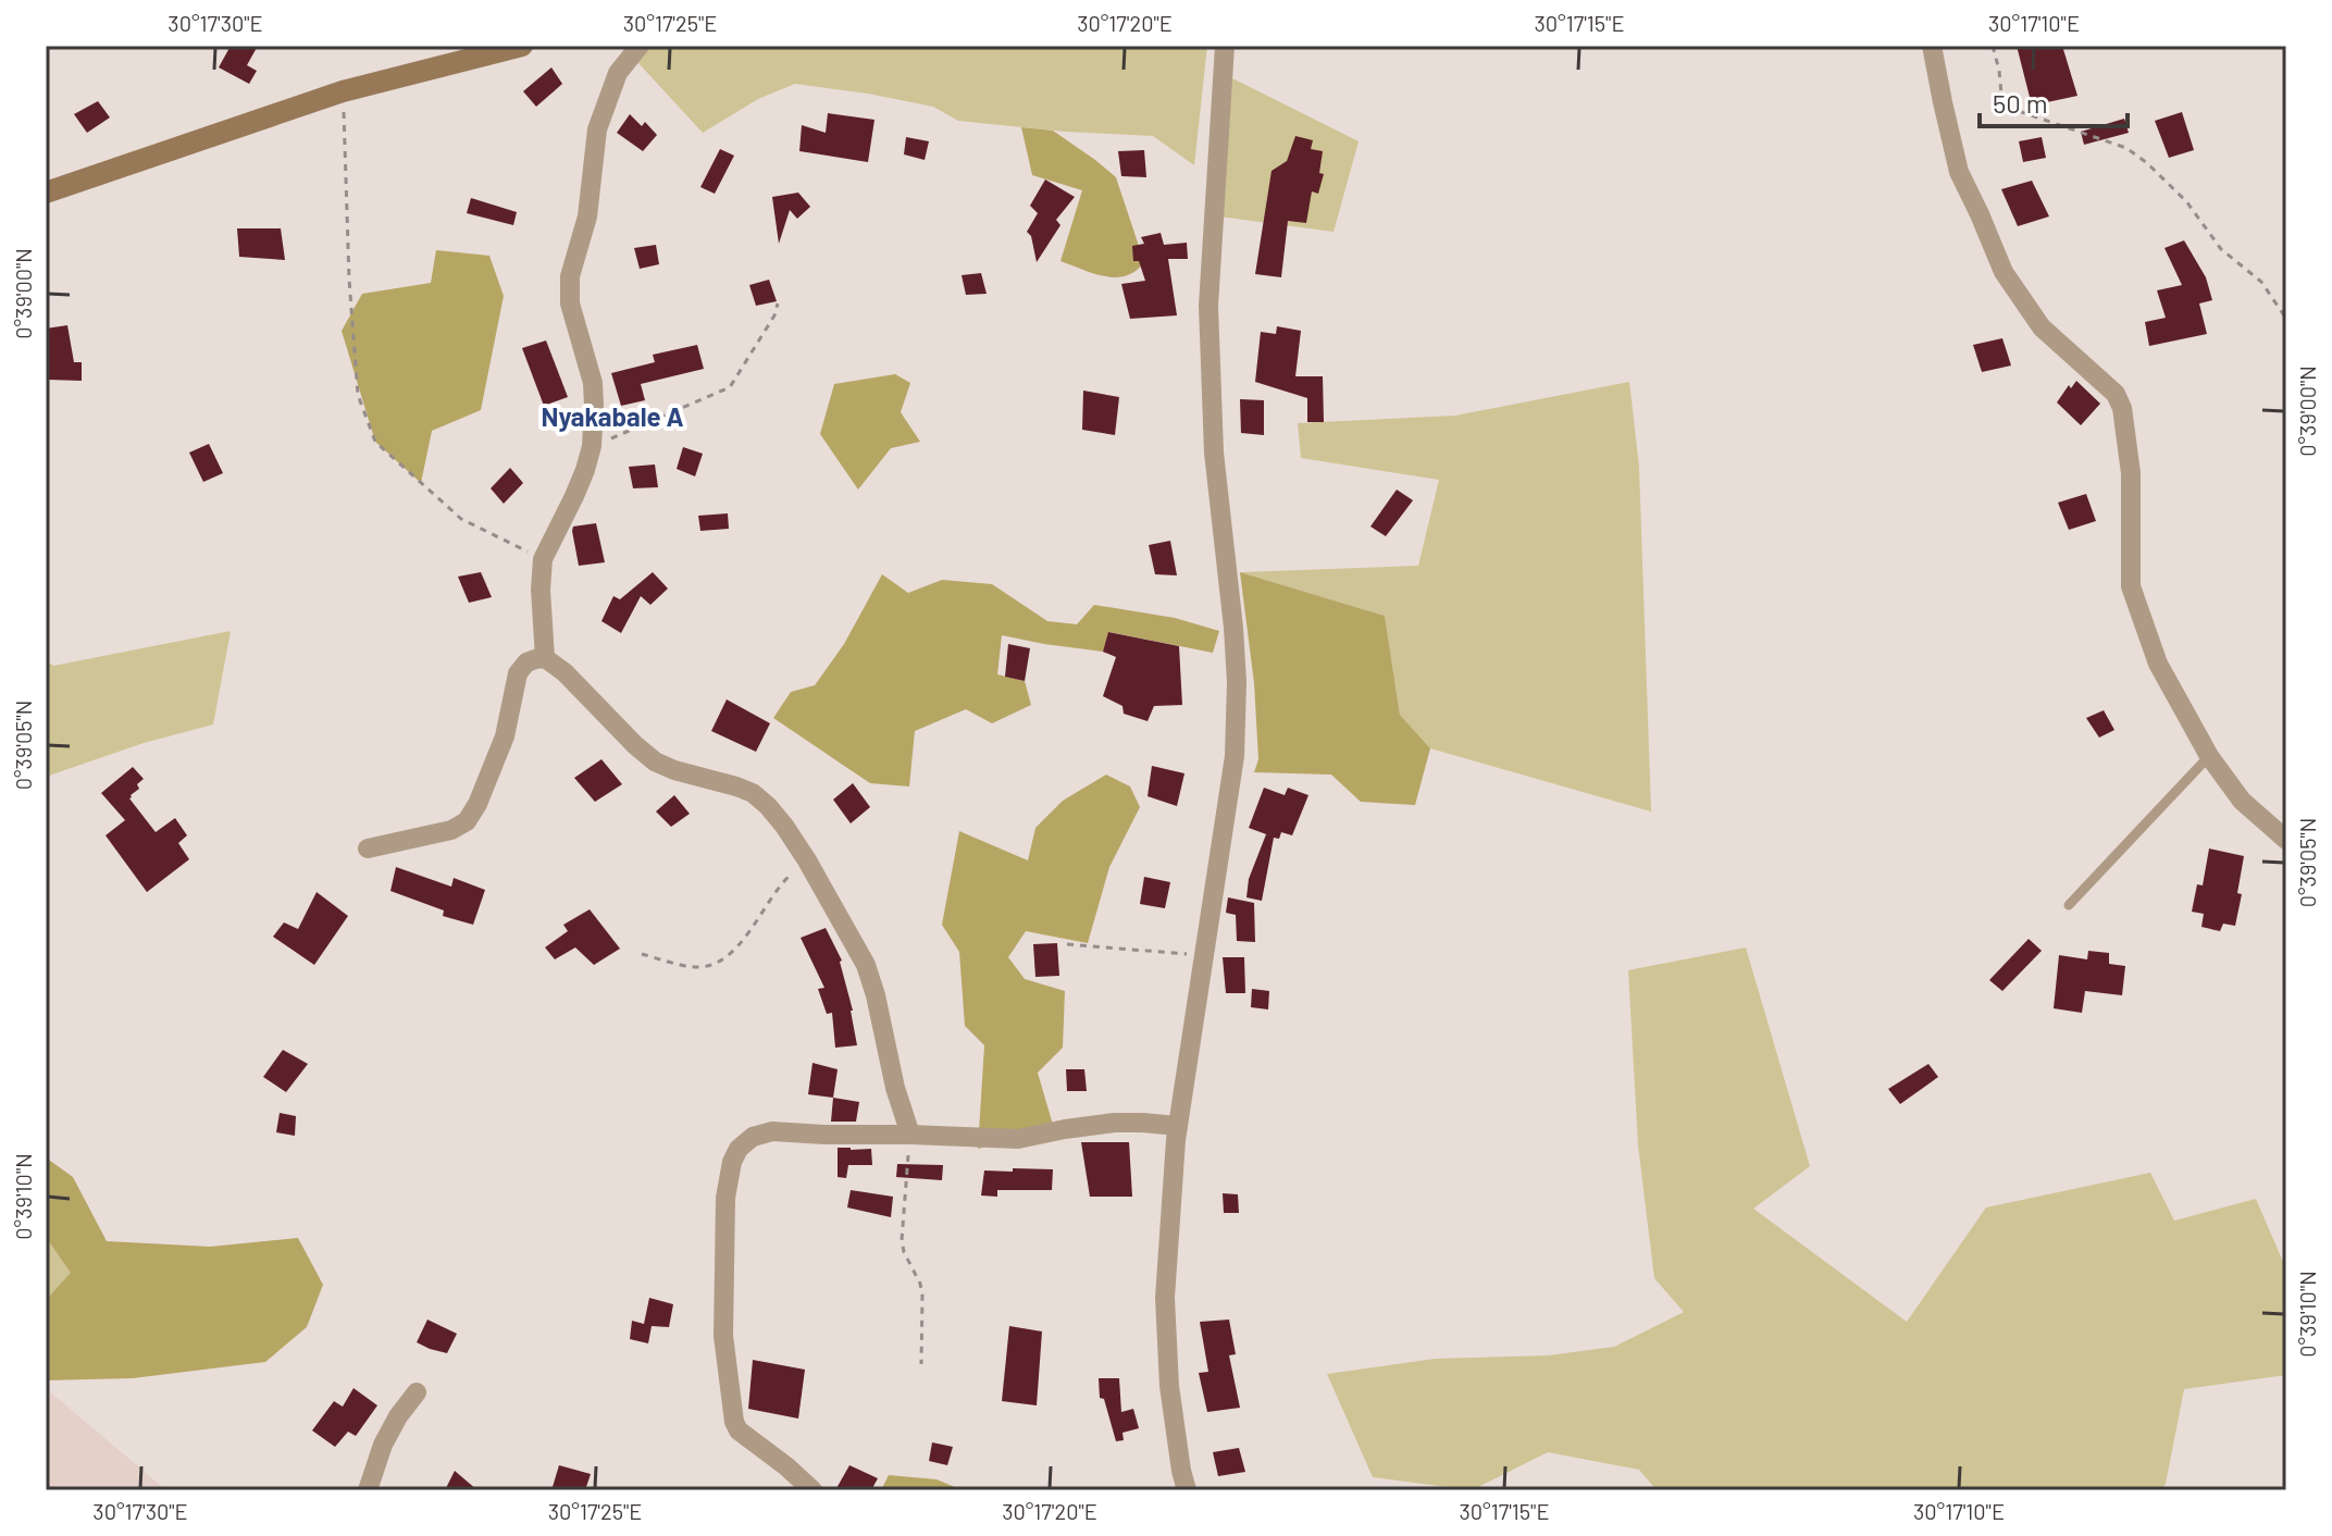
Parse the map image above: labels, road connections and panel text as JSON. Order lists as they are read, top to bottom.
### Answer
{
  "districts": ["Nyakabale A"],
  "scale_bar": "50 m",
  "coordinates": [
    "30°17'30\"E",
    "30°17'25\"E",
    "30°17'20\"E",
    "30°17'15\"E",
    "30°17'10\"E",
    "0°39'00\"N",
    "0°39'05\"N",
    "0°39'10\"N"
  ]
}
